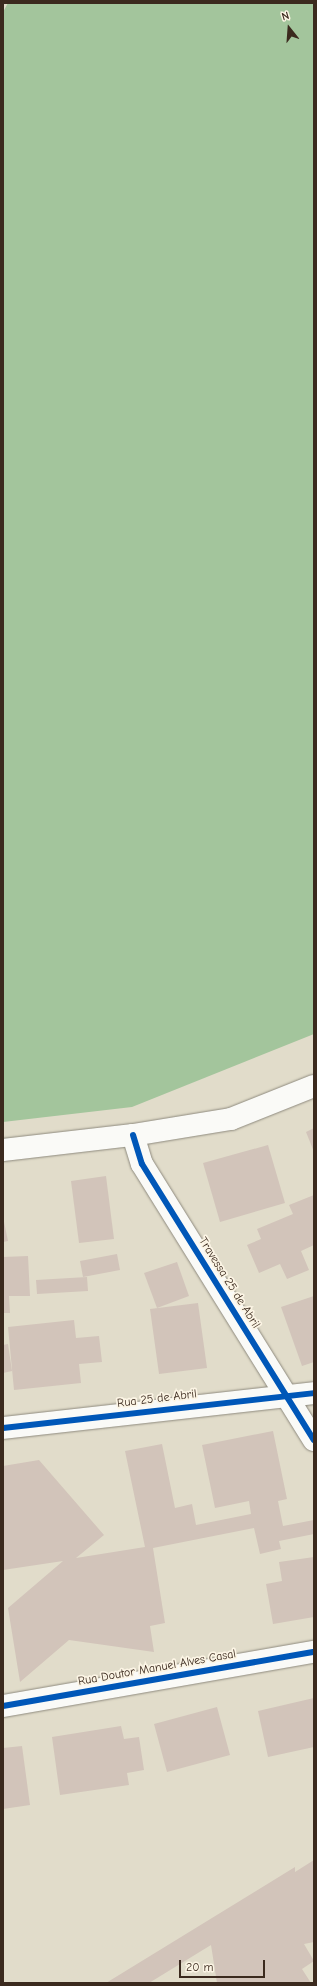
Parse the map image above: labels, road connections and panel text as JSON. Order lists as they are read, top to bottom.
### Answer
{
  "streets": {
    "street": ["Travessa 25 de Abril", "Rua 25 de Abril", "Rua Doutor Manuel Alves Casal"]
  },
  "crossings": [
    ["Travessa 25 de Abril", "Rua 25 de Abril"]
  ],
  "scale_bar": "20 m",
  "north": "top"
}
